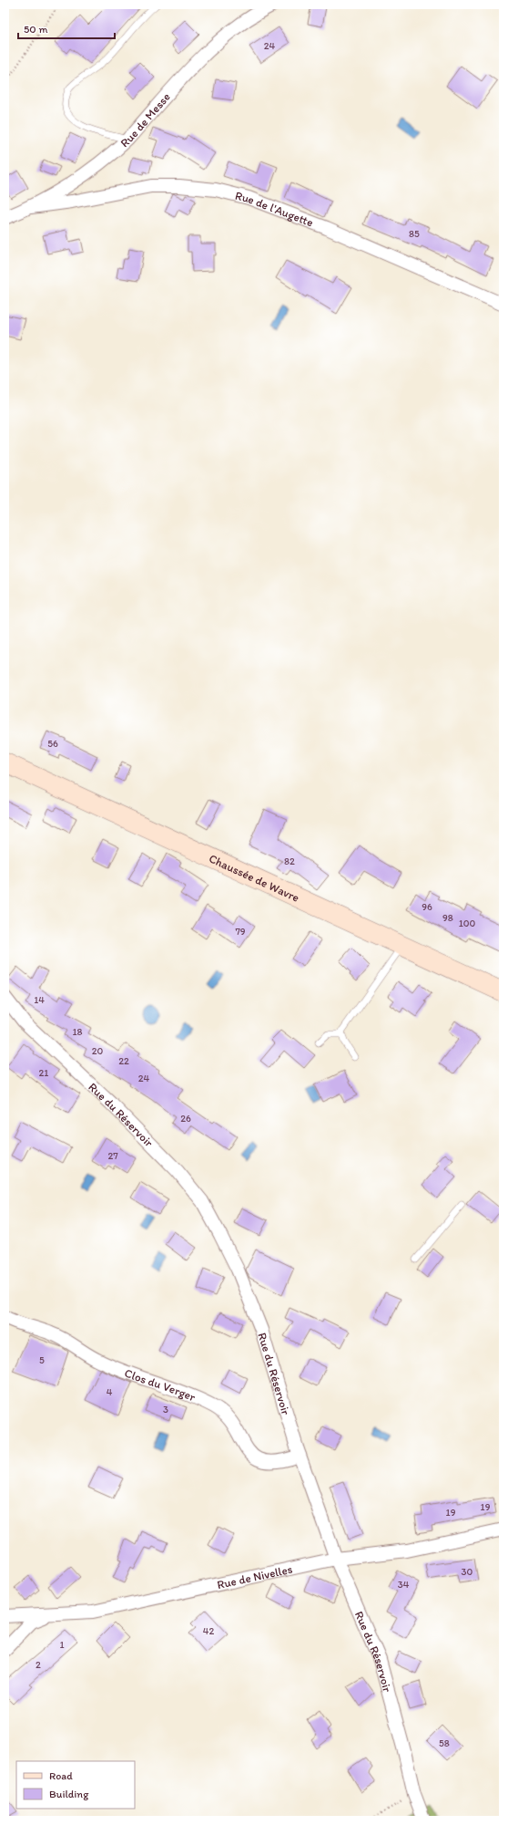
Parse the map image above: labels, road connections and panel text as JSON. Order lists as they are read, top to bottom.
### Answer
{
  "streets": {
    "street": [
      "Rue de Messe",
      "Rue de l'Augette",
      "Chaussée de Wavre",
      "Rue du Réservoir",
      "Clos du Verger",
      "Rue de Nivelles"
    ]
  },
  "crossings": [
    ["Rue de Messe", "Rue de l'Augette"],
    ["Rue du Réservoir", "Clos du Verger"],
    ["Rue du Réservoir", "Rue de Nivelles"]
  ],
  "house_numbers": [
    "24",
    "85",
    "56",
    "82",
    "96",
    "98",
    "100",
    "79",
    "14",
    "18",
    "20",
    "22",
    "21",
    "24",
    "26",
    "27",
    "5",
    "4",
    "3",
    "19",
    "19",
    "30",
    "34",
    "42",
    "1",
    "2",
    "58"
  ],
  "legend": ["Road", "Building"],
  "scale_bar": "50 m"
}
